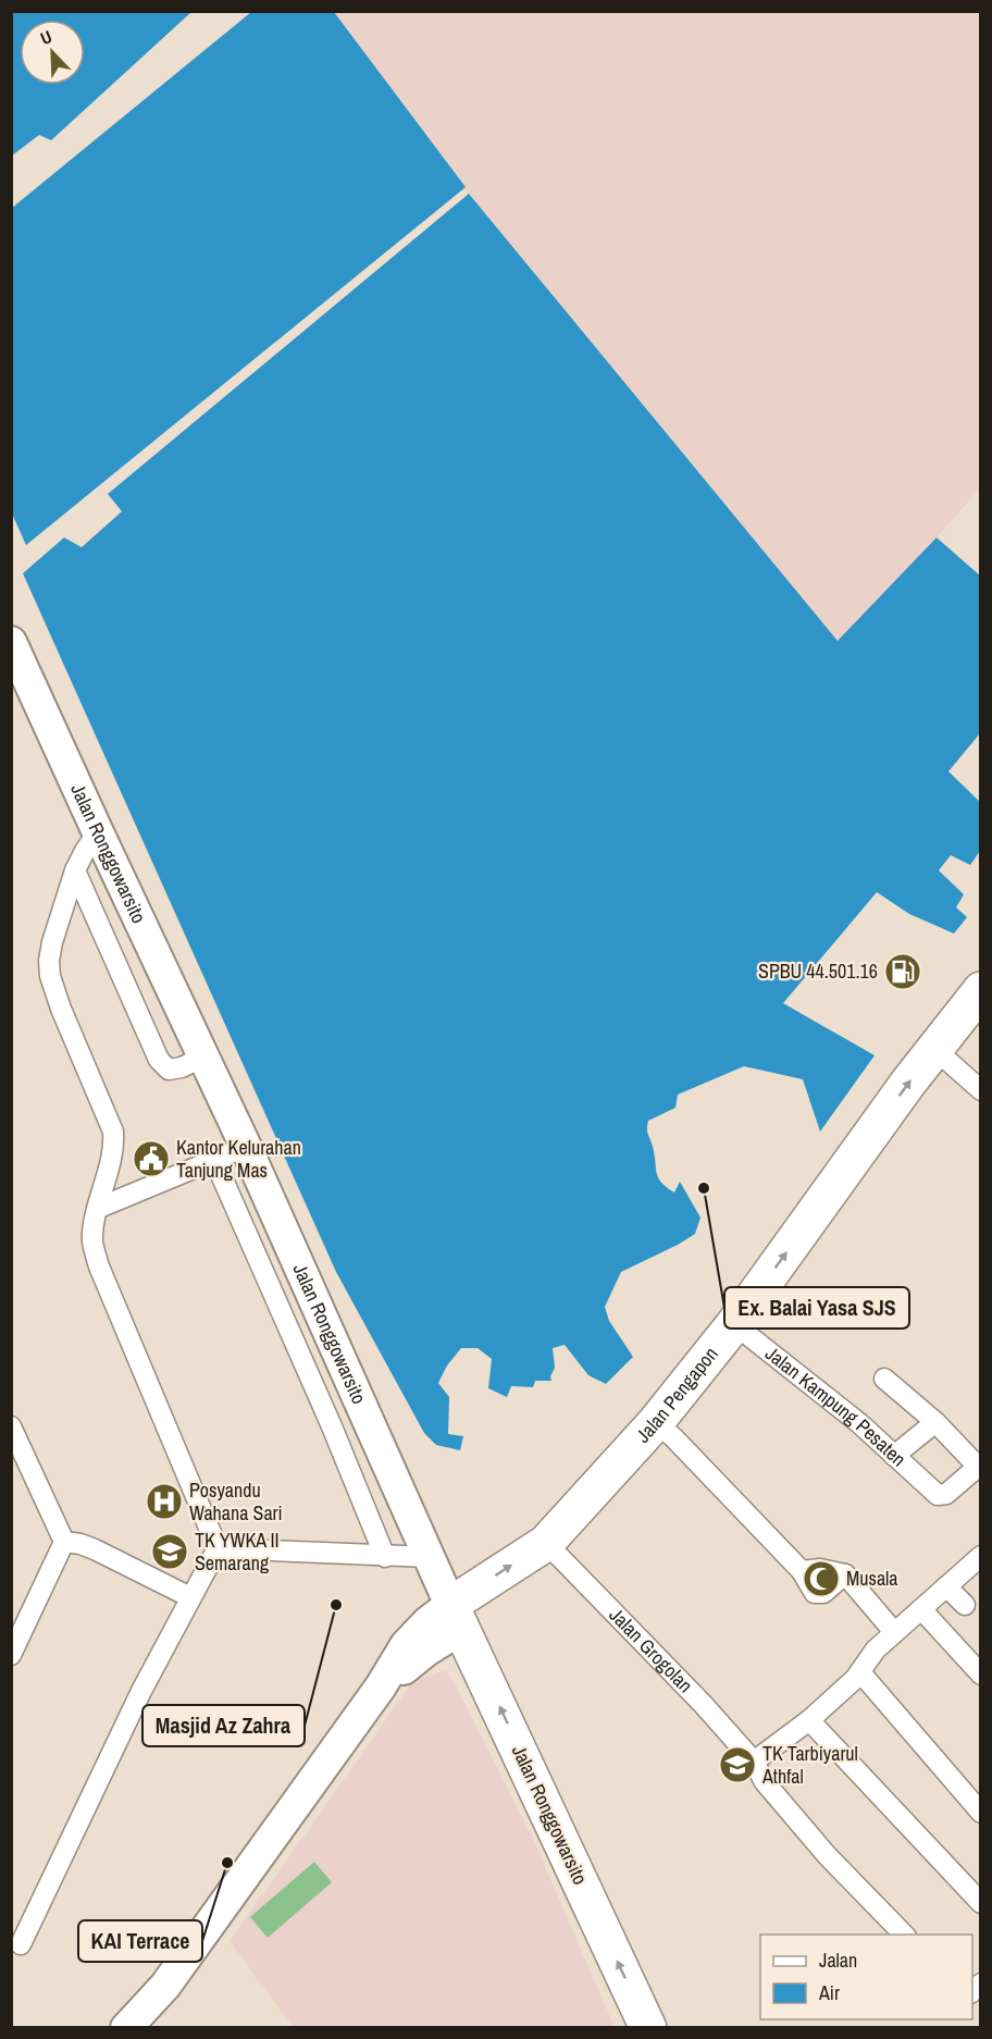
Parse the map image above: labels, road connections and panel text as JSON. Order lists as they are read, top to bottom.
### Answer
{
  "streets": {
    "highway": ["Jalan Ronggowarsito", "Jalan Pengapon"],
    "street": ["Jalan Kampung Pesaten", "Jalan Grogolan"]
  },
  "crossings": [
    ["Jalan Ronggowarsito", "Jalan Pengapon"],
    ["Jalan Pengapon", "Jalan Kampung Pesaten"],
    ["Jalan Pengapon", "Jalan Grogolan"]
  ],
  "one_way": ["Jalan Pengapon"],
  "places": {
    "fuel station": ["SPBU 44.501.16"],
    "public building": ["Kantor Kelurahan Tanjung Mas"],
    "other": ["Ex. Balai Yasa SJS", "Masjid Az Zahra", "KAI Terrace"],
    "hospital": ["Posyandu Wahana Sari"],
    "school or university": ["TK YWKA II Semarang", "TK Tarbiyarul Athfal"],
    "mosque": ["Musala"]
  },
  "legend": ["Jalan", "Air"],
  "north": "top left"
}
